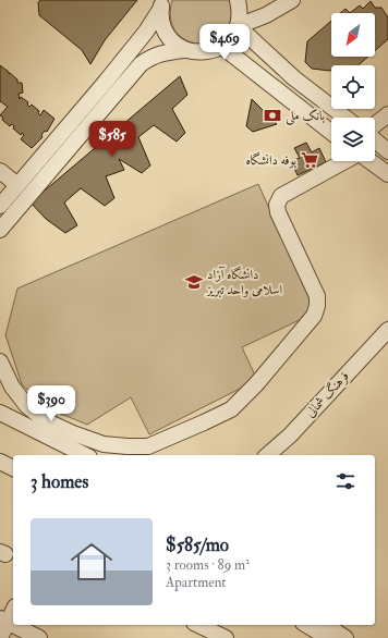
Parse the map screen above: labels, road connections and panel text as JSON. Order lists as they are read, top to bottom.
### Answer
{
  "streets": {
    "street": ["فرهنگ شمالی"]
  },
  "places": {
    "bank": ["بانک ملی"],
    "supermarket": ["بوفه دانشگاه"],
    "school or university": ["دانشگاه آزاد اسلامی واحد تبریز"]
  },
  "north": "bottom left",
  "page": {
    "price": ["$469", "$585", "$390"],
    "heading": "3 homes",
    "list": [
      {
        "name": "$585/mo",
        "note": "3 rooms · 89 m² · Apartment"
      }
    ]
  }
}
